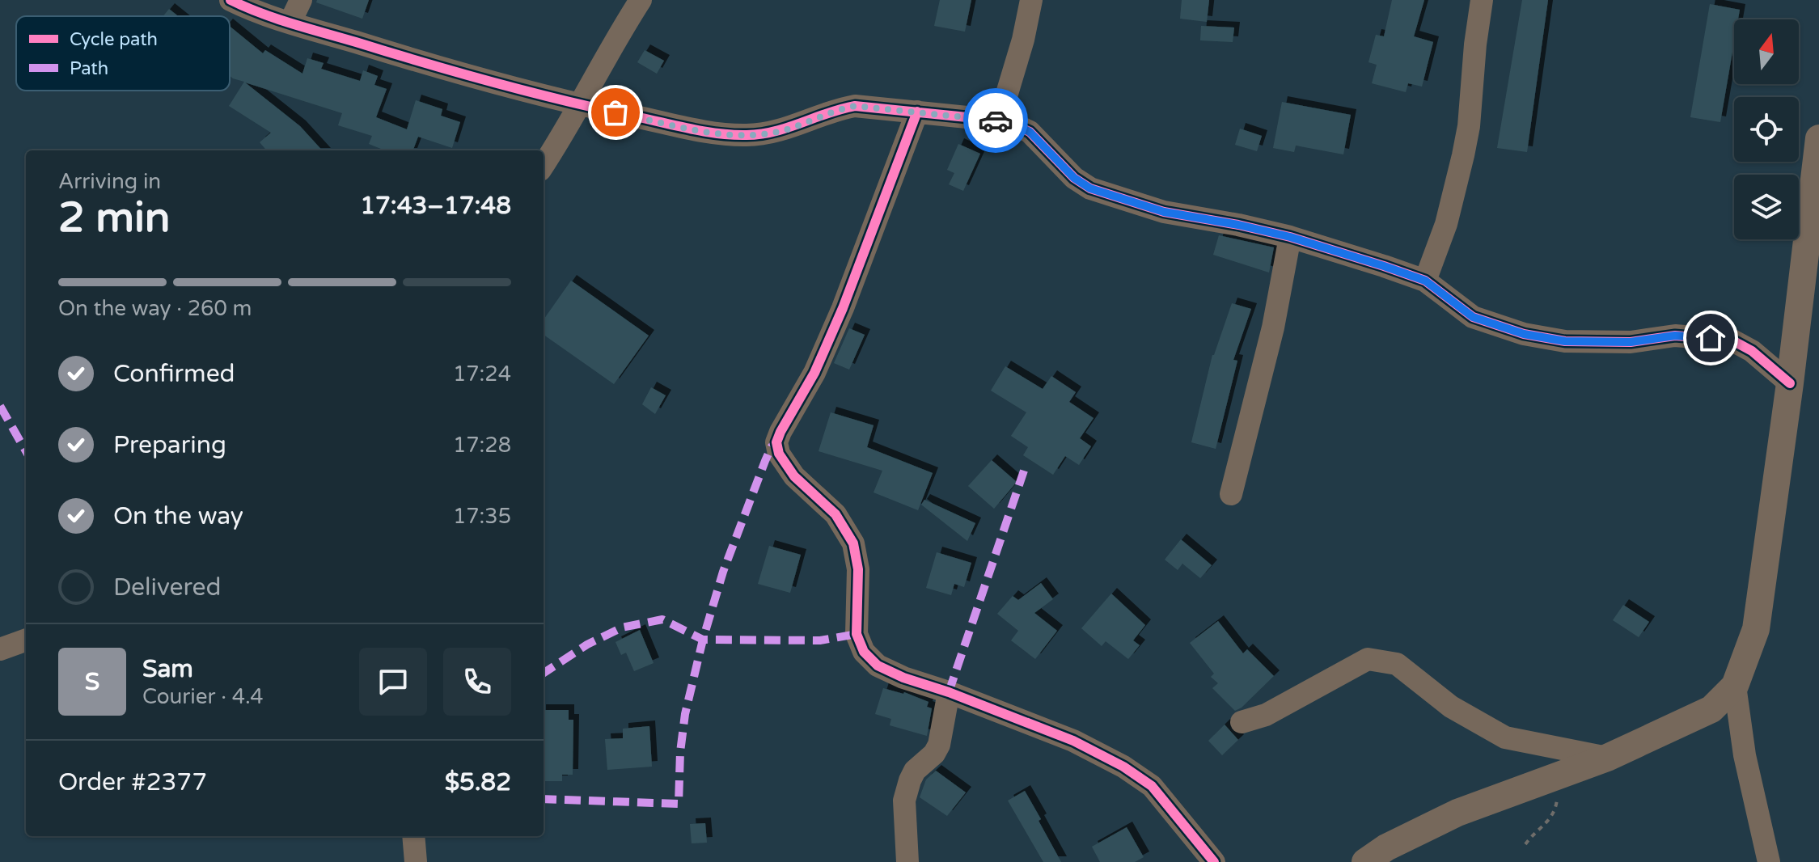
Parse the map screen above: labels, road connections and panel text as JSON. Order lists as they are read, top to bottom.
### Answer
{
  "legend": ["Cycle path", "Path"],
  "north": "top",
  "page": {
    "heading": ["2 min", "Arriving in", "17:43–17:48"],
    "panel": [
      "Sam",
      "Courier · 4.4",
      "Order #2377",
      "$5.82"
    ],
    "bar": "On the way · 260 m",
    "list": [
      ["Confirmed", "17:24"],
      ["Preparing", "17:28"],
      ["On the way", "17:35"],
      "Delivered"
    ],
    "round": "S"
  }
}
